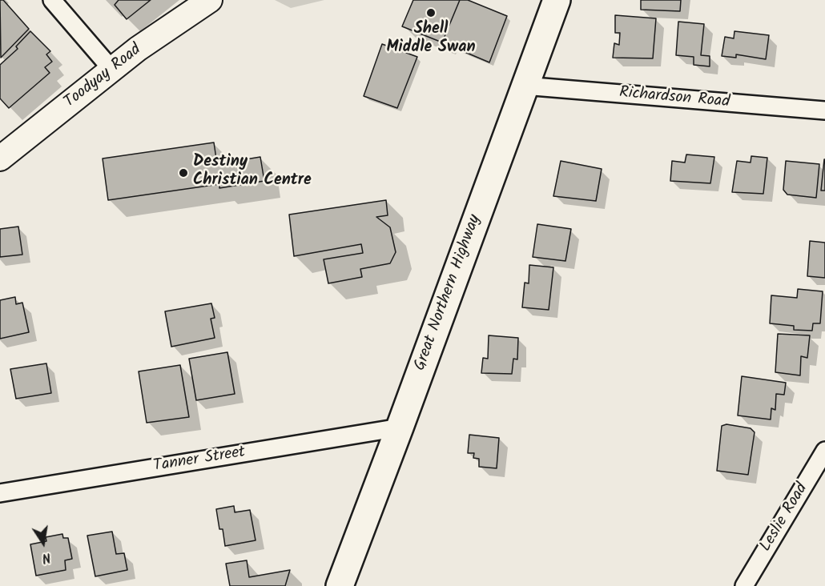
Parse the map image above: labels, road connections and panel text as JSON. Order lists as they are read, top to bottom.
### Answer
{
  "streets": {
    "main road": ["Toodyay Road", "Great Northern Highway"],
    "street": ["Richardson Road", "Tanner Street", "Leslie Road"]
  },
  "crossings": [
    ["Richardson Road", "Great Northern Highway"],
    ["Great Northern Highway", "Tanner Street"]
  ],
  "places": ["Shell Middle Swan", "Destiny Christian Centre"],
  "north": "bottom"
}
